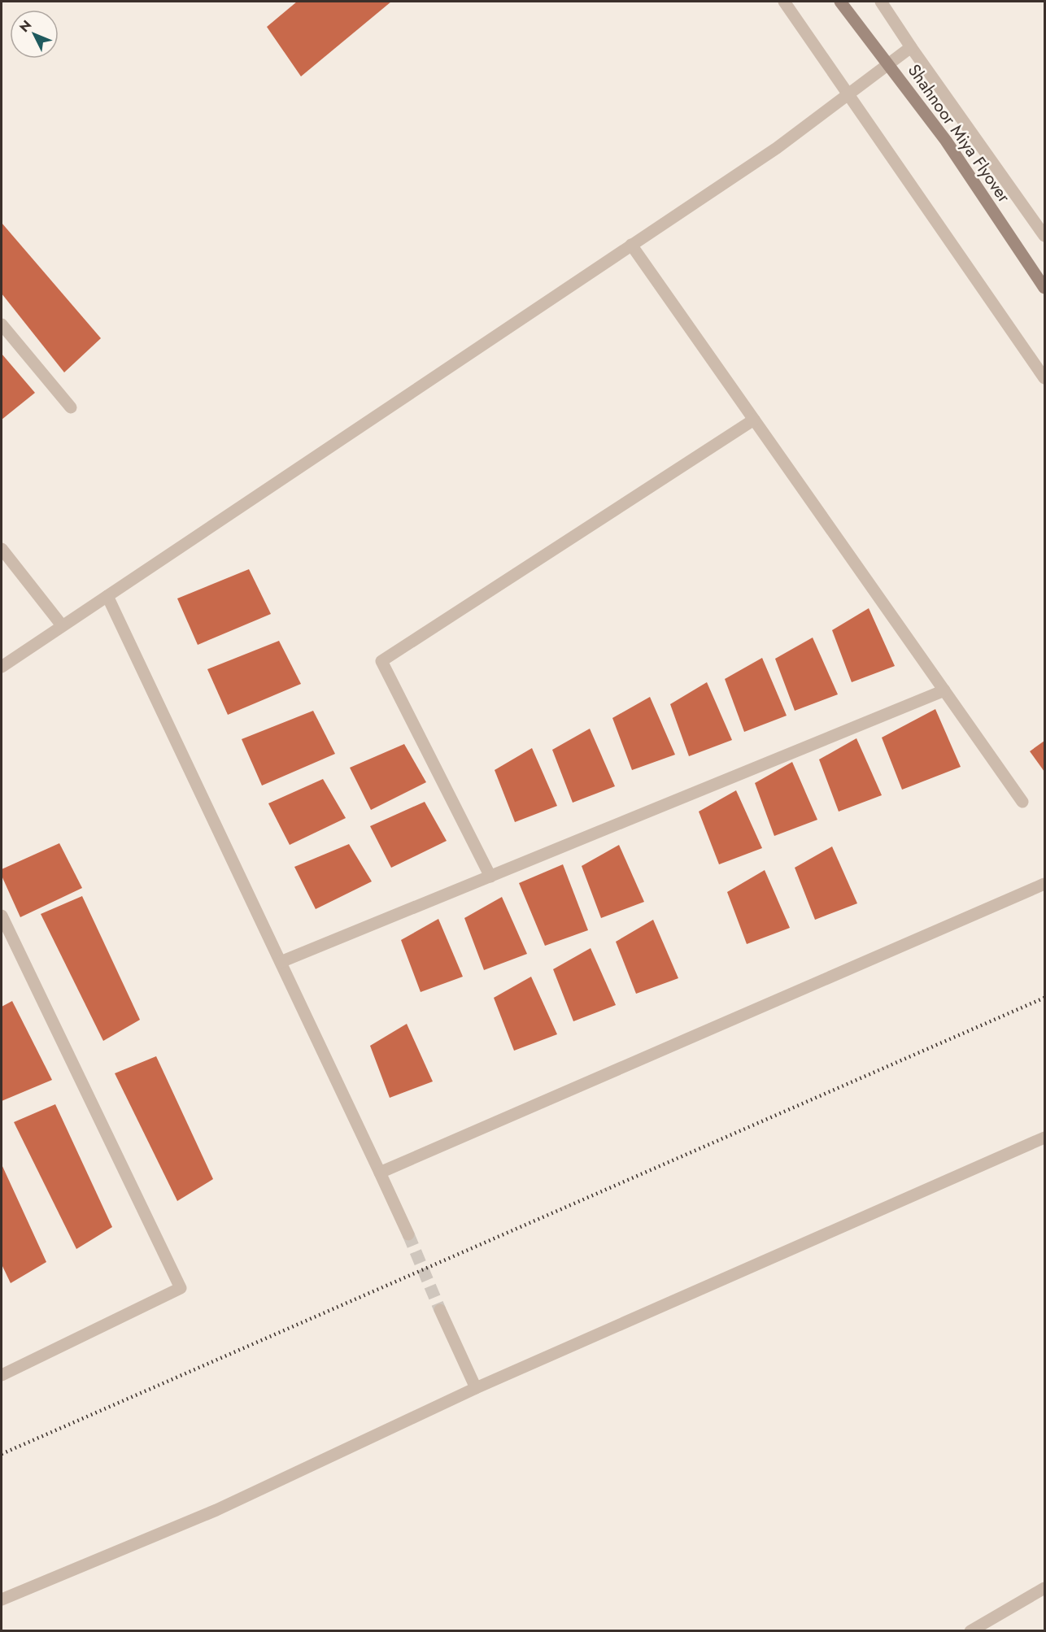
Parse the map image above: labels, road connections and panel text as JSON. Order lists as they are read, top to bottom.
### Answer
{
  "streets": {
    "main road": ["Shahnoor Miya Flyover"]
  },
  "north": "top left"
}
